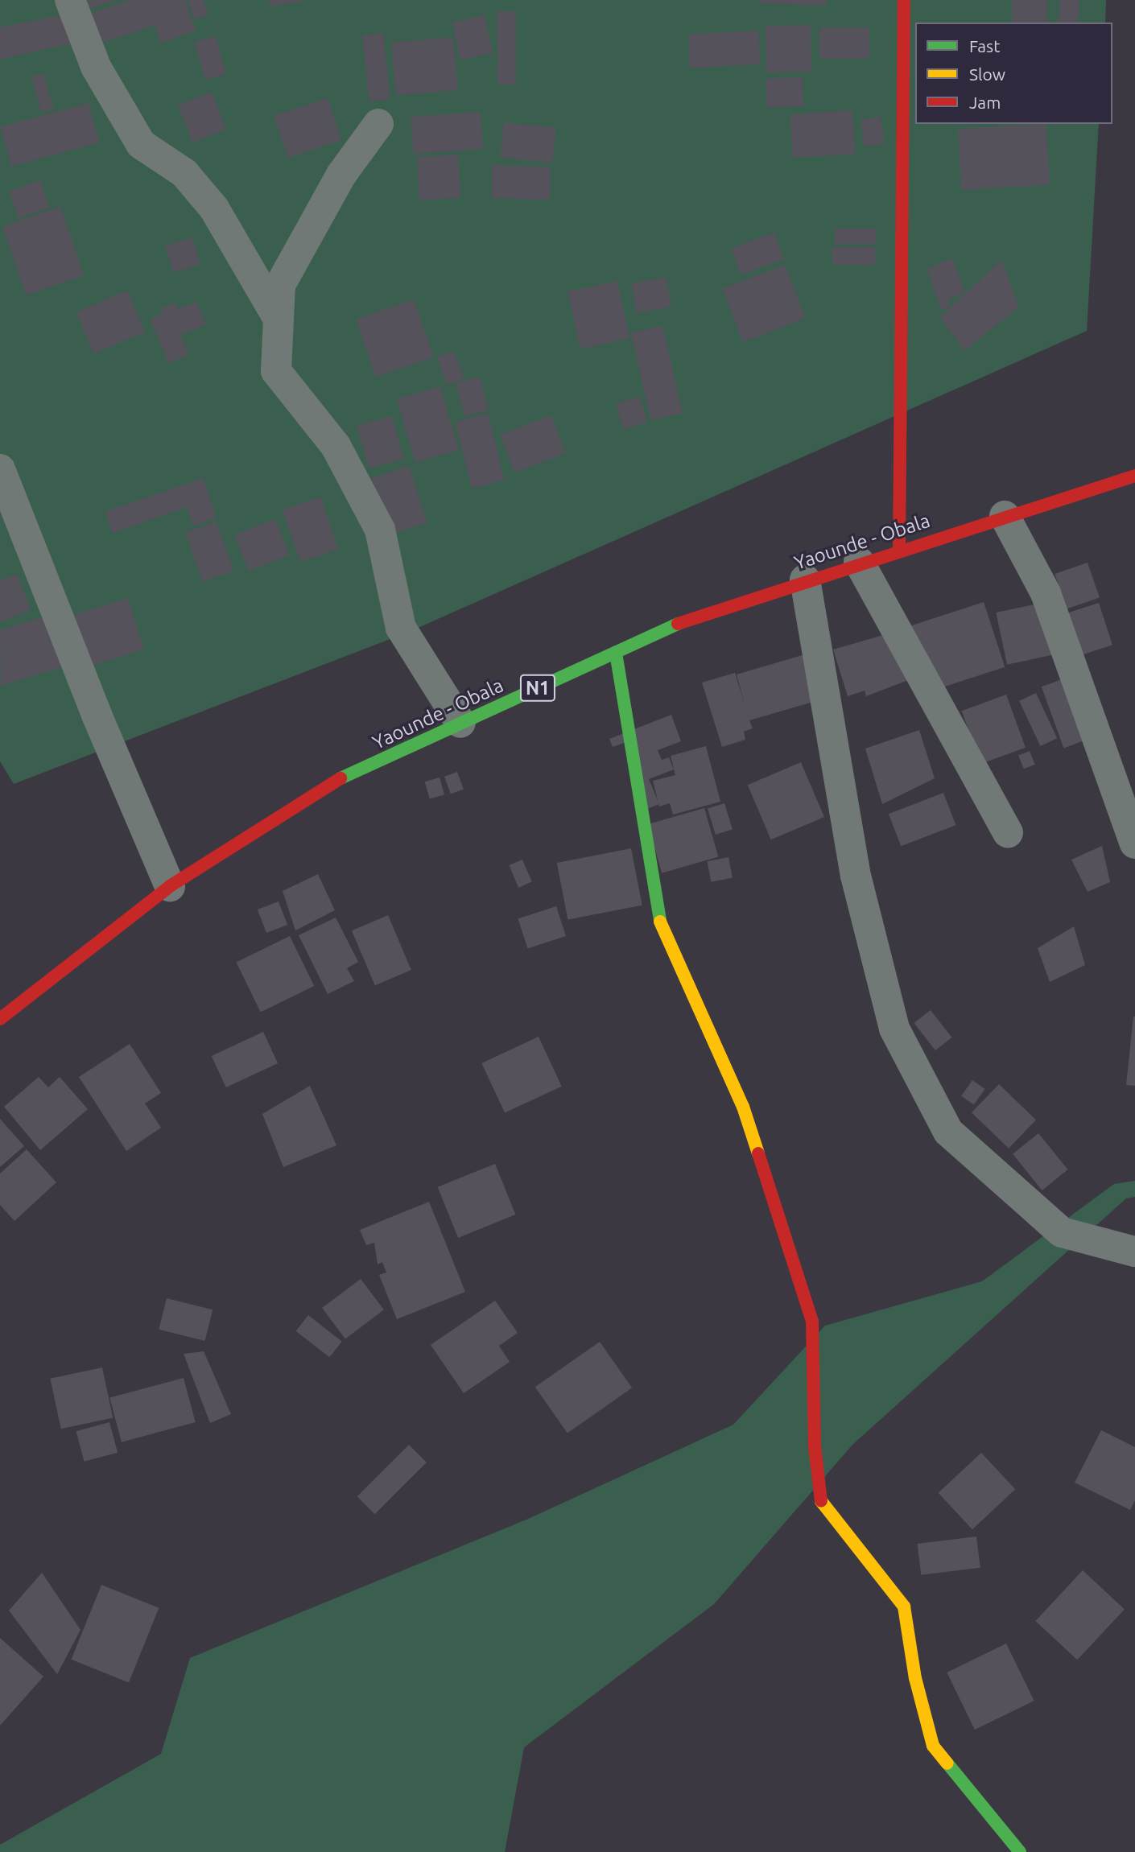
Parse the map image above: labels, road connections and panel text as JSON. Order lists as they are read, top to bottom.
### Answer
{
  "streets": {
    "main road": ["Yaounde - Obala", "N1"]
  },
  "legend": ["Fast", "Slow", "Jam"]
}
